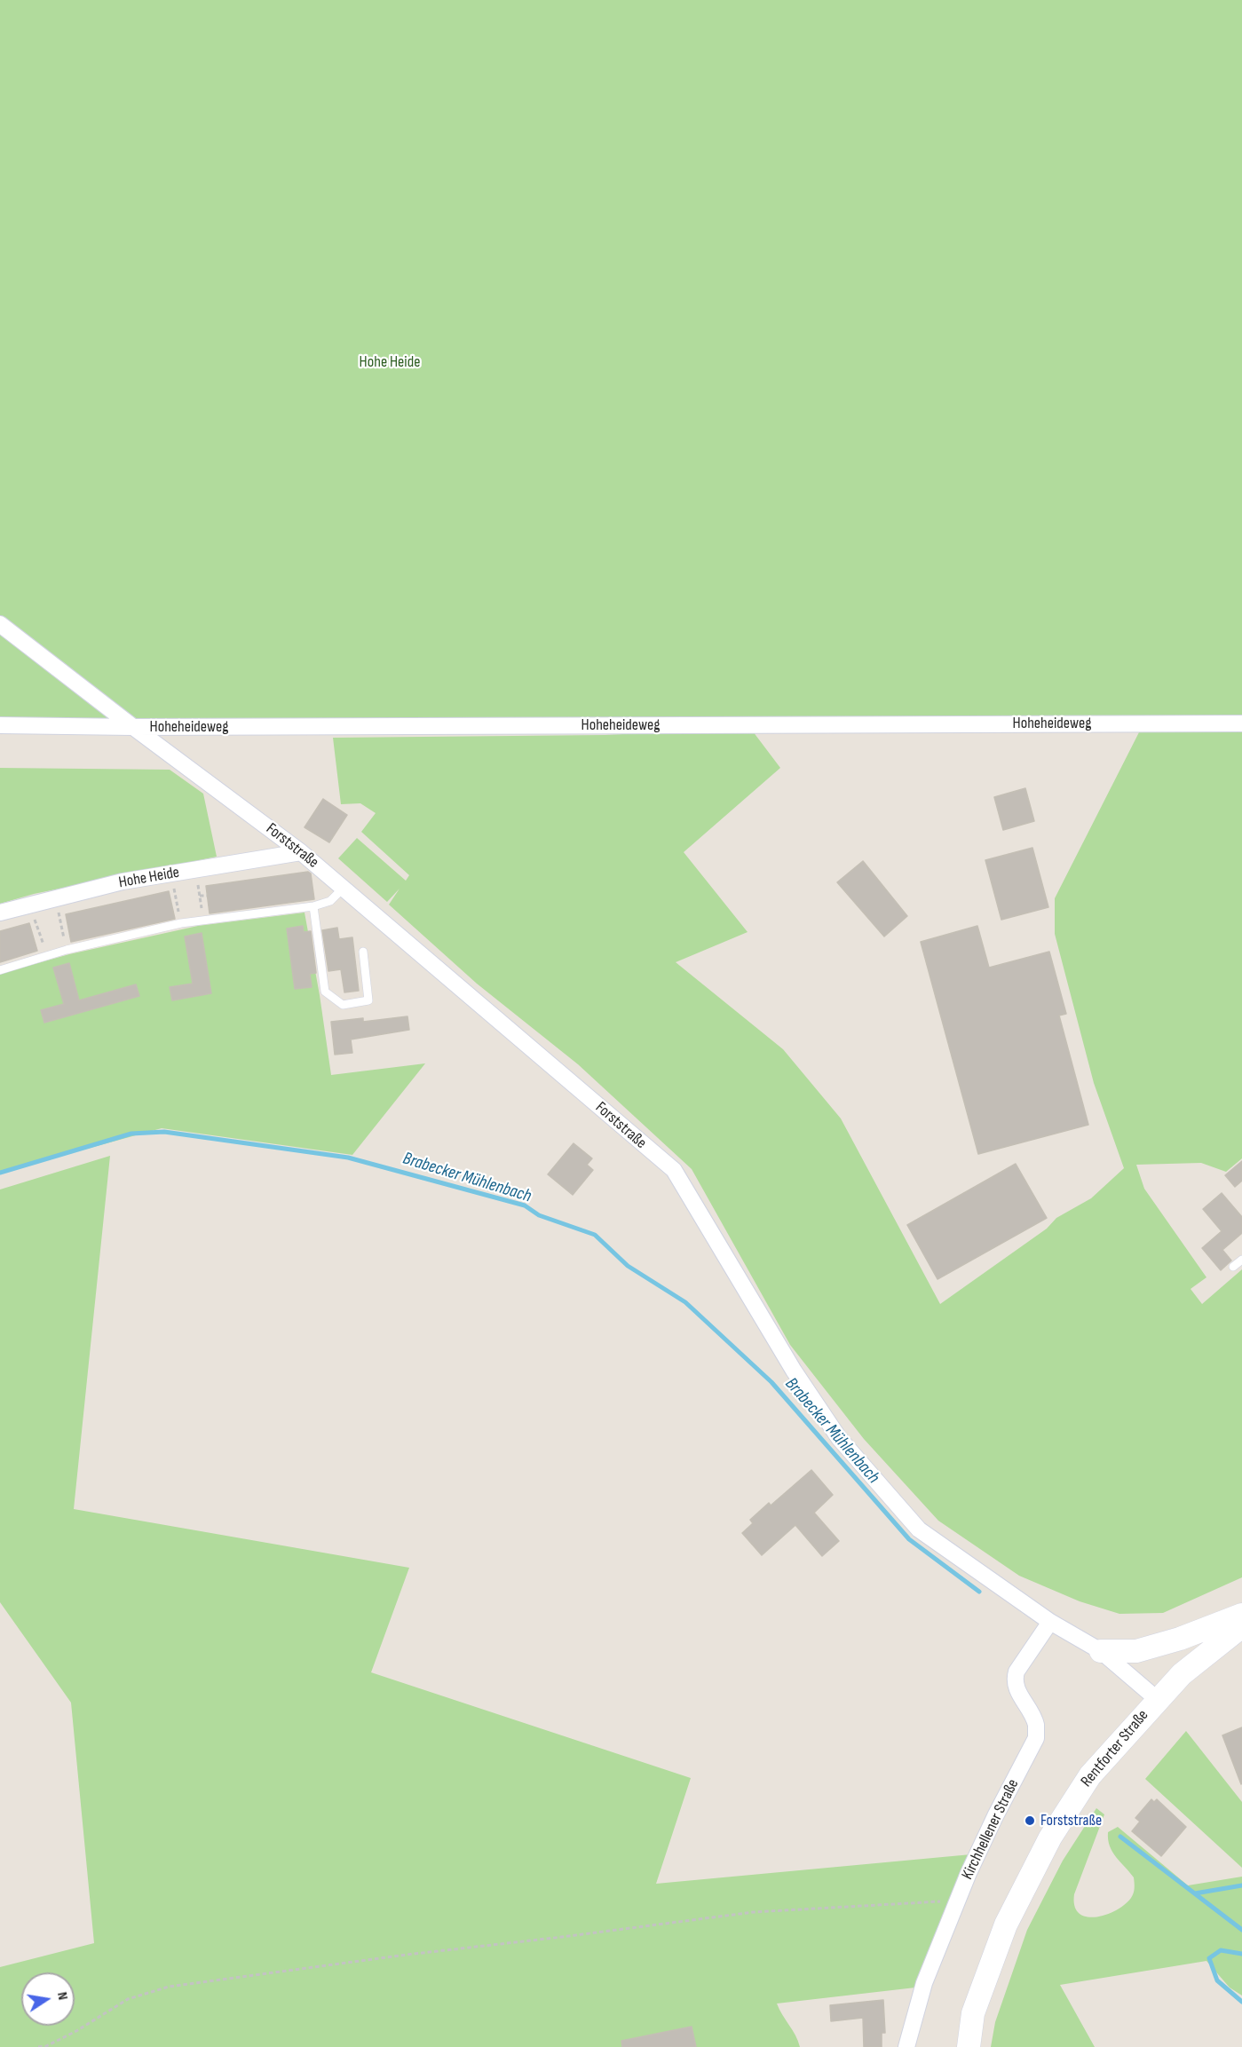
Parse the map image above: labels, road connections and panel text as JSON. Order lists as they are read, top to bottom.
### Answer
{
  "streets": {
    "main road": ["Rentforter Straße"],
    "street": [
      "Hoheheideweg",
      "Forststraße",
      "Hohe Heide",
      "Kirchhellener Straße"
    ]
  },
  "crossings": [
    ["Hoheheideweg", "Forststraße"],
    ["Forststraße", "Hohe Heide"],
    ["Forststraße", "Rentforter Straße"],
    ["Forststraße", "Kirchhellener Straße"]
  ],
  "water": ["Brabecker Mühlenbach"],
  "parks": ["Hohe Heide"],
  "places": ["Forststraße"],
  "north": "right"
}
